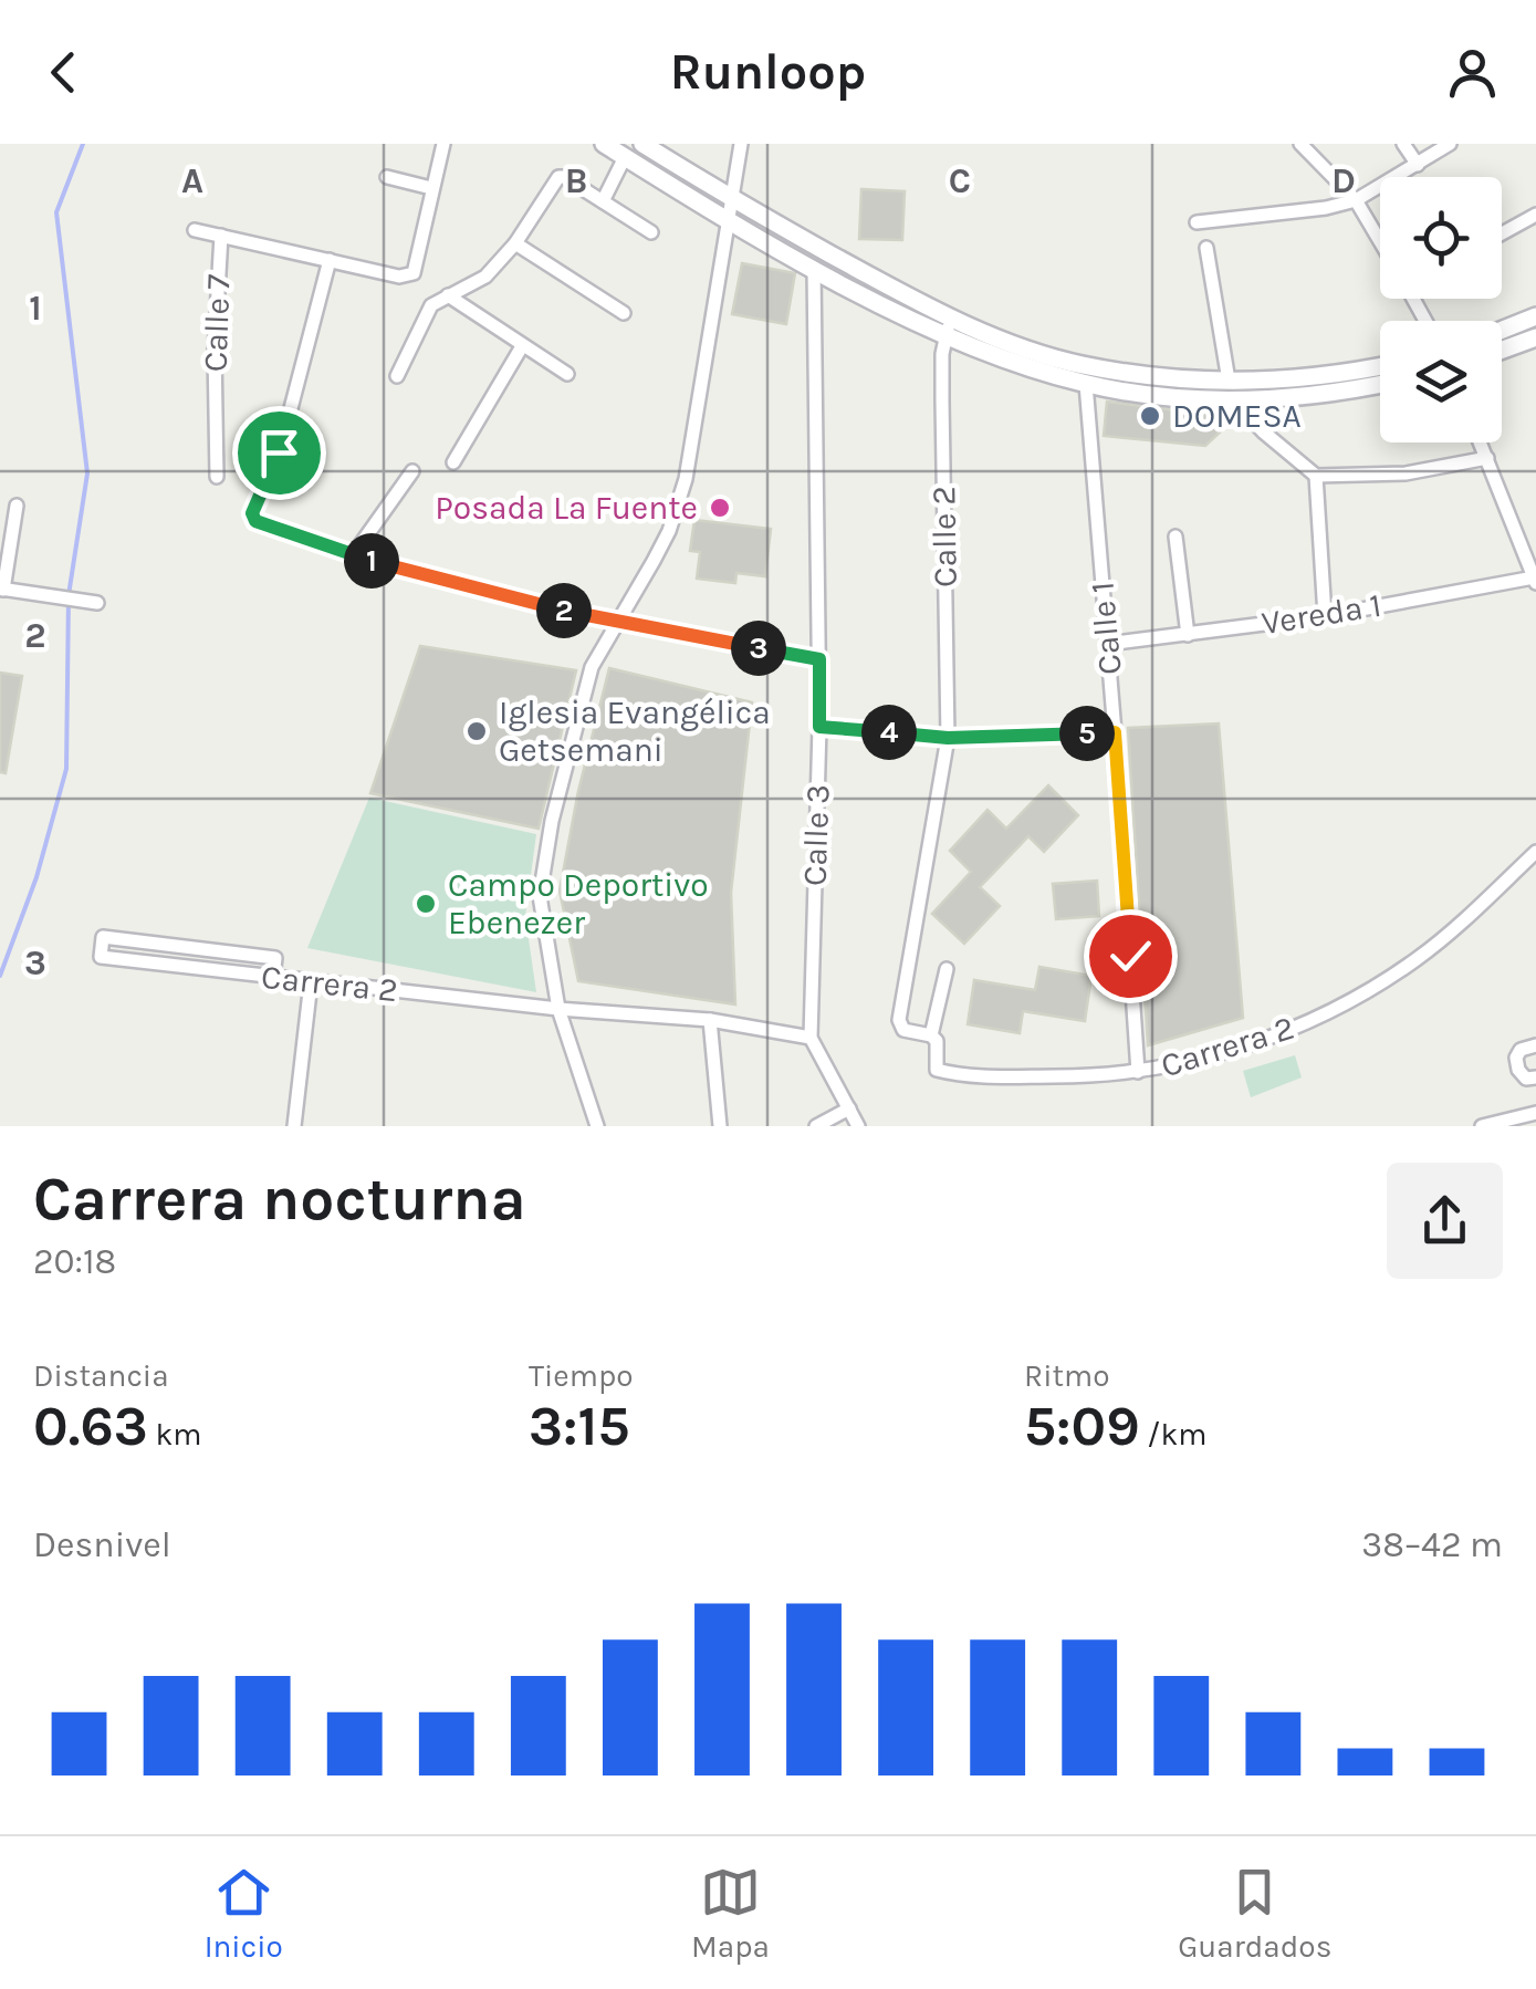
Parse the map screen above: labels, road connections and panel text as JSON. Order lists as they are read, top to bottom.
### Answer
{
  "streets": {
    "street": [
      "Calle 7",
      "Calle 2",
      "Vereda 1",
      "Calle 1",
      "Calle 3",
      "Carrera 2"
    ]
  },
  "crossings": [
    ["Calle 2", "Carrera 2"],
    ["Vereda 1", "Calle 1"],
    ["Calle 1", "Carrera 2"],
    ["Calle 3", "Carrera 2"]
  ],
  "places": [
    "DOMESA",
    "Posada La Fuente",
    "Iglesia Evangélica Getsemani",
    "Campo Deportivo Ebenezer"
  ],
  "page": {
    "header": "Runloop",
    "pins": [
      "1",
      "2",
      "3",
      "4",
      "5"
    ],
    "heading": ["Carrera nocturna", "20:18"],
    "stats": [
      ["Distancia", "0.63 km"],
      ["Tiempo", "3:15"],
      ["Ritmo", "5:09 /km"]
    ],
    "chart": ["Desnivel", "38–42 m"],
    "tabs": ["Inicio", "Mapa", "Guardados"]
  },
  "grid": {
    "columns": [
      "A",
      "B",
      "C",
      "D"
    ],
    "rows": ["1", "2", "3"]
  }
}
